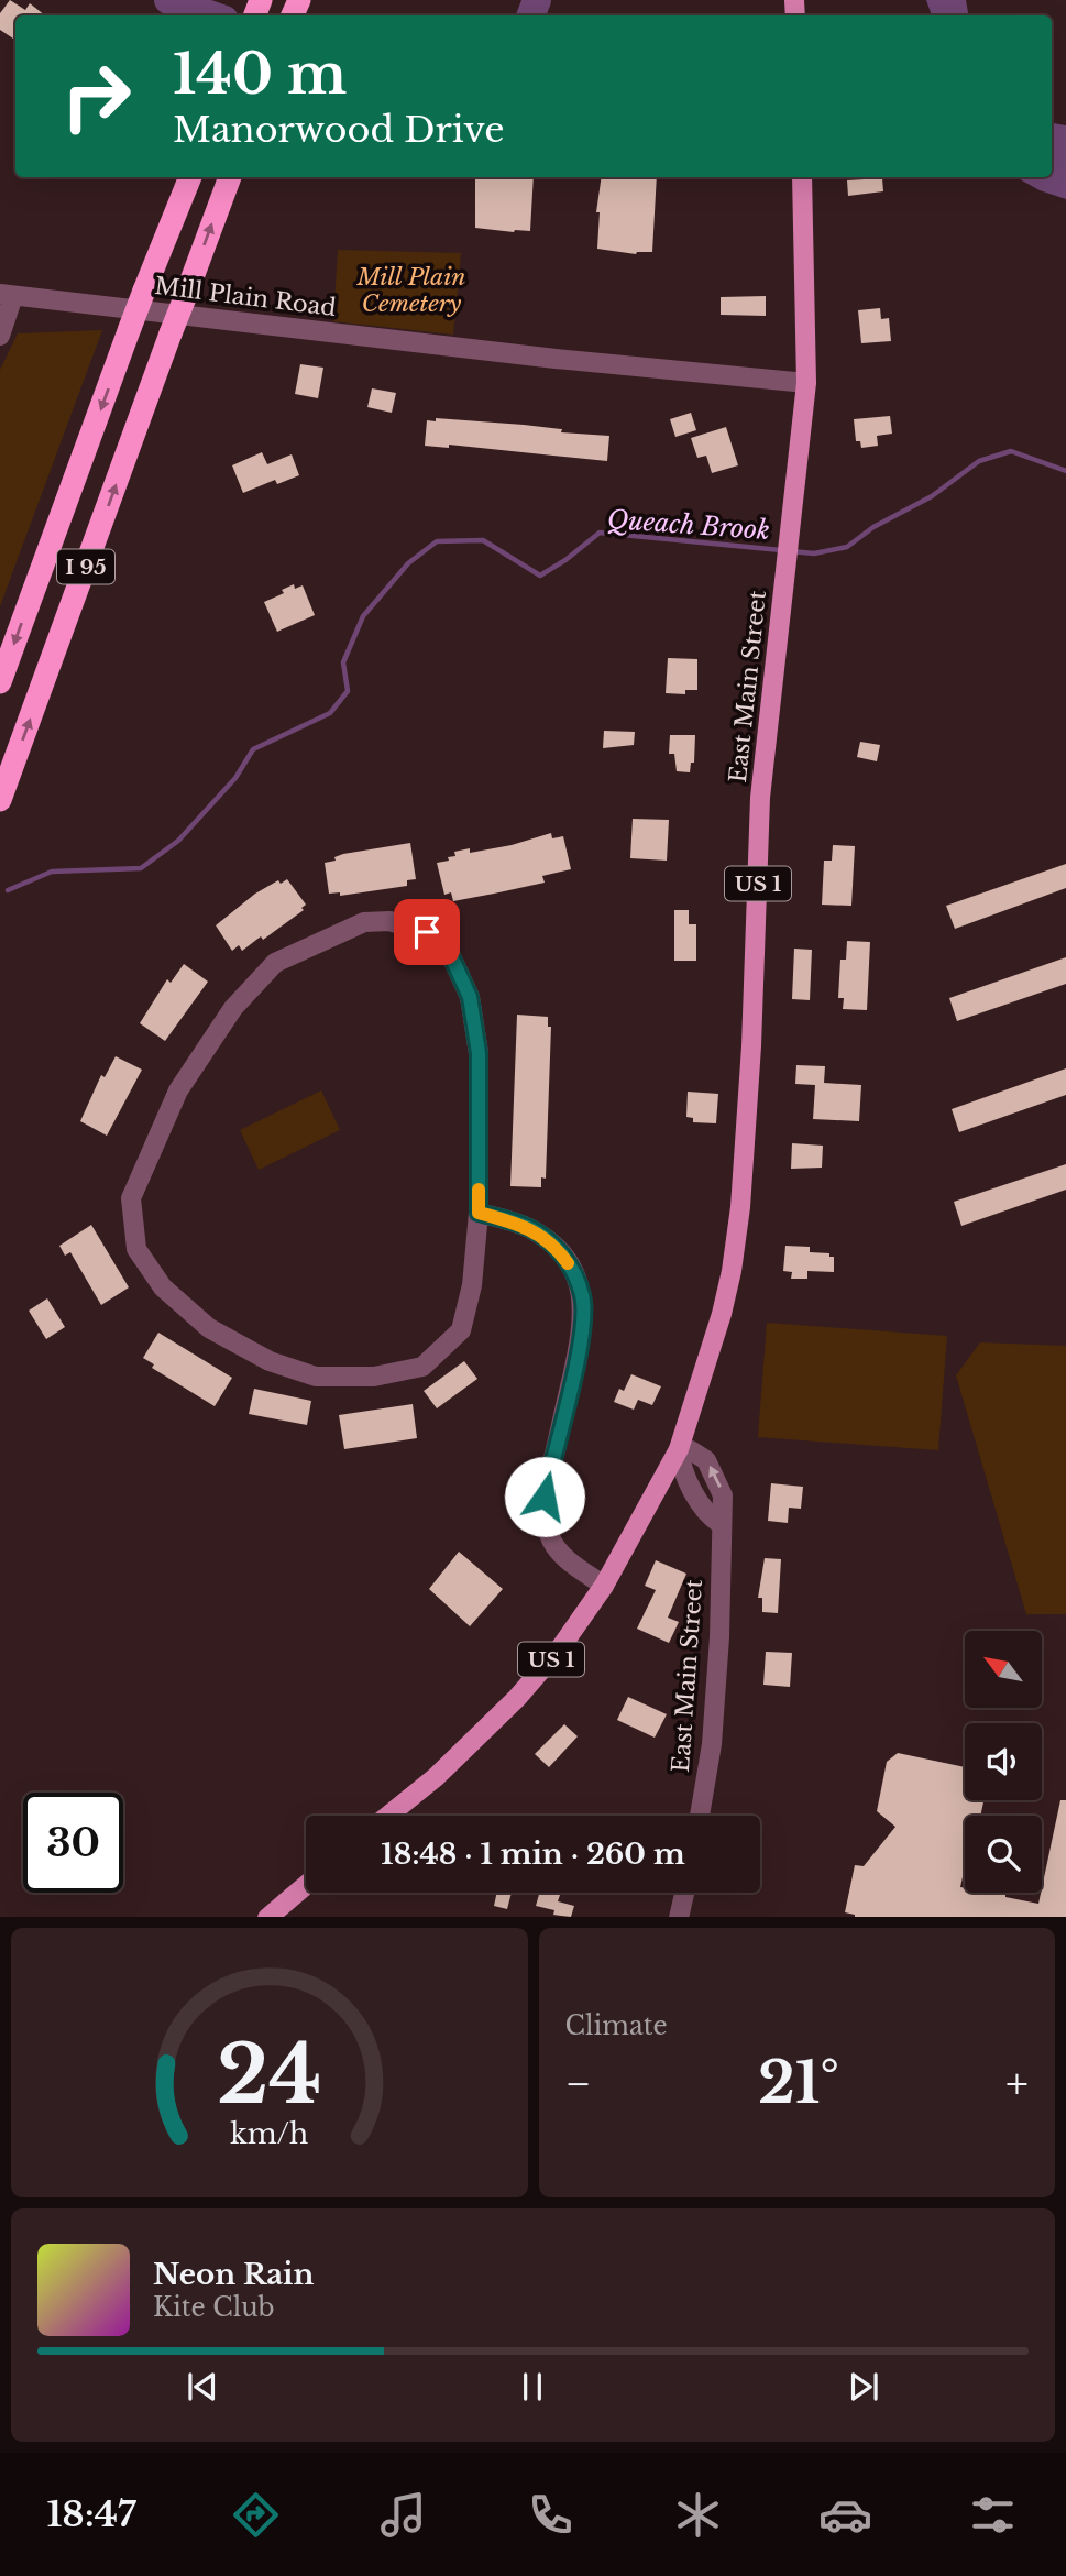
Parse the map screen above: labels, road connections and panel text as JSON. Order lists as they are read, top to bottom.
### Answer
{
  "streets": {
    "highway": ["I 95"],
    "main road": ["East Main Street", "US 1"],
    "street": ["Mill Plain Road"]
  },
  "crossings": [
    ["Mill Plain Road", "East Main Street"],
    ["East Main Street", "US 1"]
  ],
  "water": ["Queach Brook"],
  "parks": ["Mill Plain Cemetery"],
  "north": "top left",
  "page": {
    "turn": ["140 m", "Manorwood Drive"],
    "limit": "30",
    "trip": "18:48 · 1 min · 260 m",
    "tile": "Climate",
    "heat": ["−", "21°", "+"],
    "song": ["Neon Rain", "Kite Club"],
    "tabs": "18:47",
    "gauge": ["24", "km/h"]
  }
}
